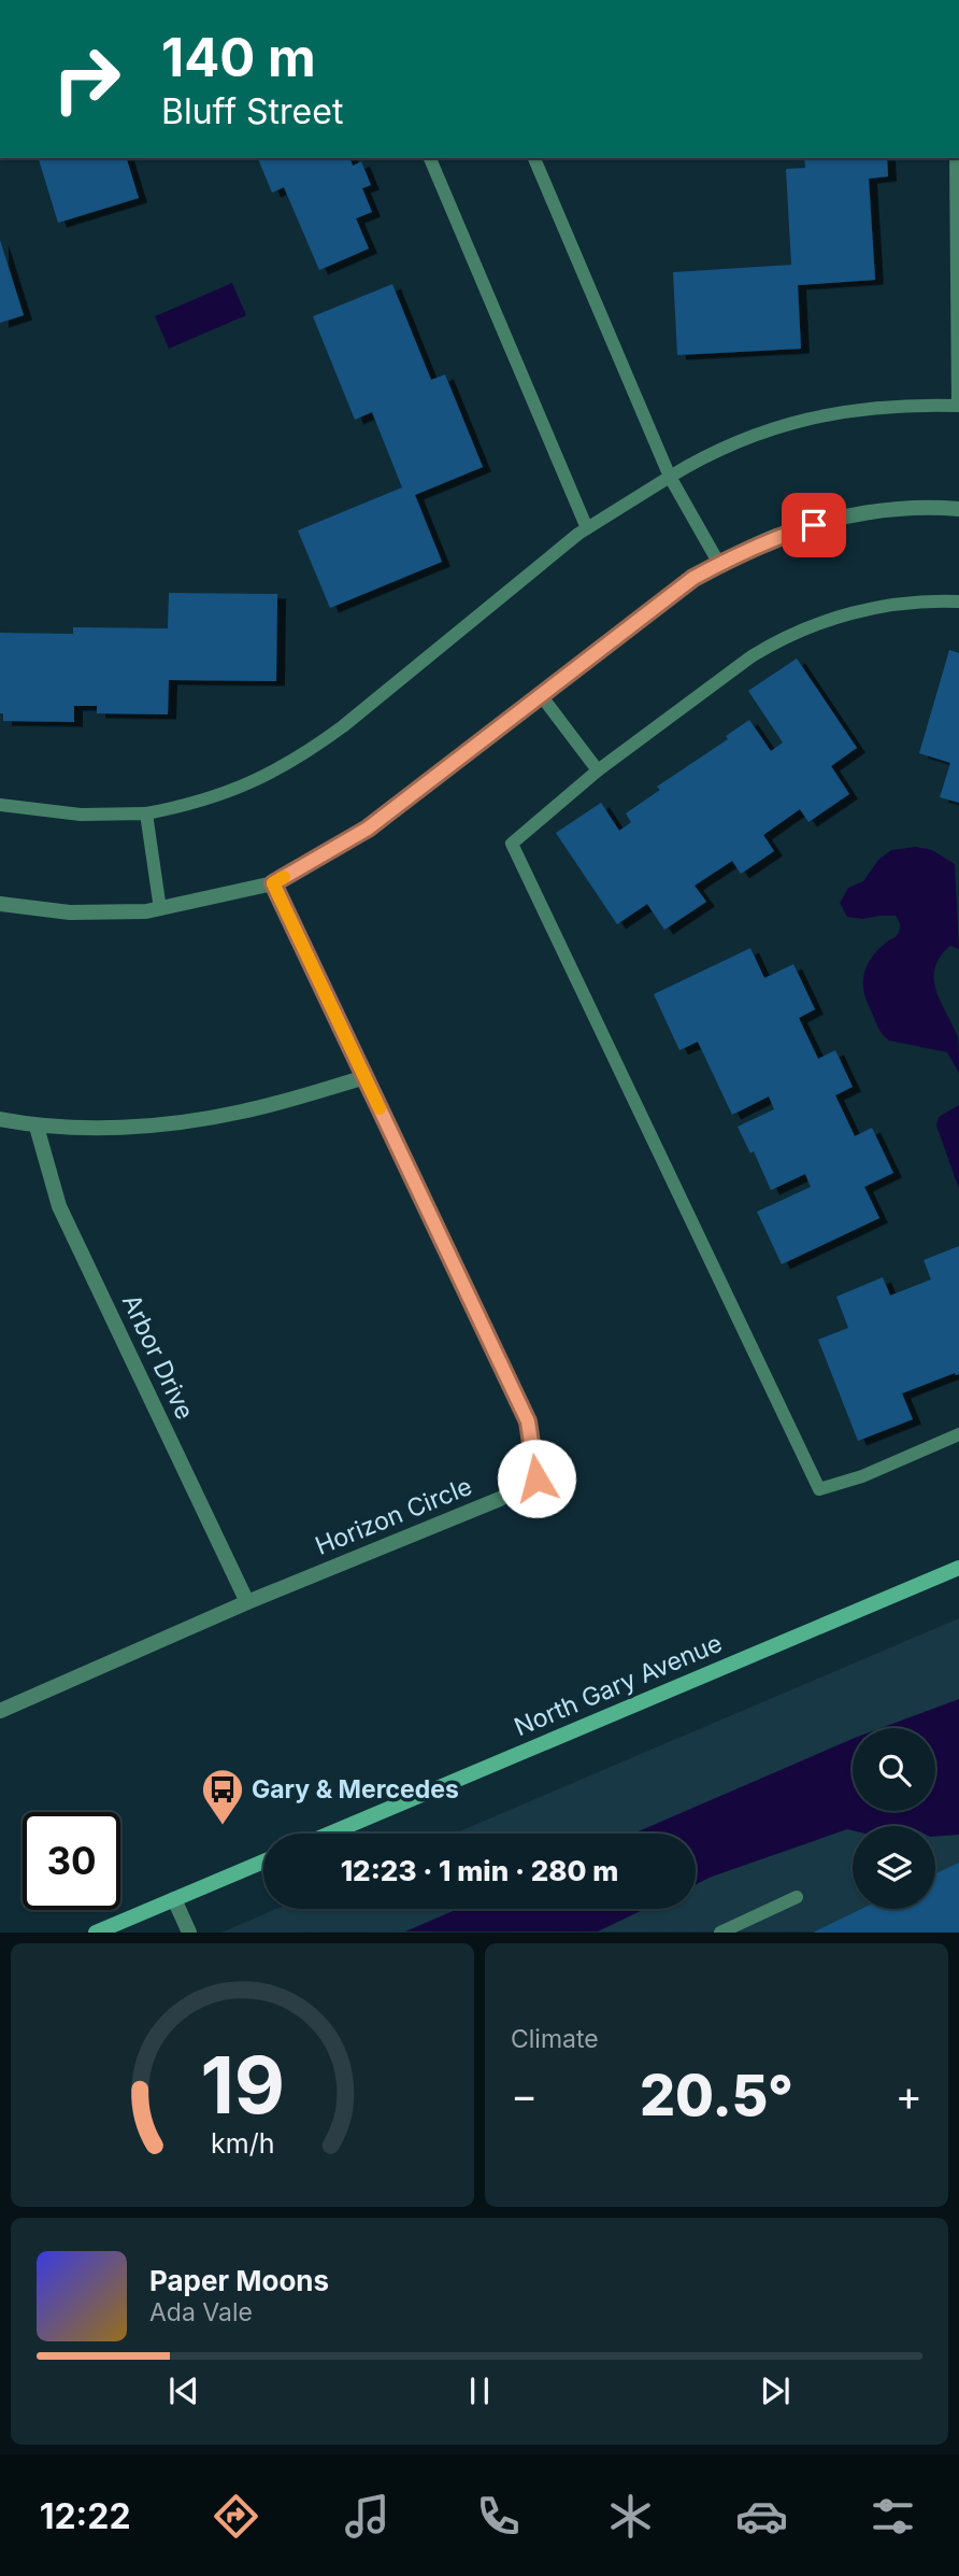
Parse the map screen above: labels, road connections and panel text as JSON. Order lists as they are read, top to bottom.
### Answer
{
  "streets": {
    "street": ["Arbor Drive", "Horizon Circle", "North Gary Avenue"]
  },
  "crossings": [
    ["Arbor Drive", "Horizon Circle"]
  ],
  "places": {
    "bus stop": ["Gary & Mercedes"]
  },
  "page": {
    "turn": ["140 m", "Bluff Street"],
    "limit": "30",
    "trip": "12:23 · 1 min · 280 m",
    "tile": "Climate",
    "heat": ["−", "20.5°", "+"],
    "song": ["Paper Moons", "Ada Vale"],
    "tabs": "12:22",
    "gauge": ["19", "km/h"]
  }
}
